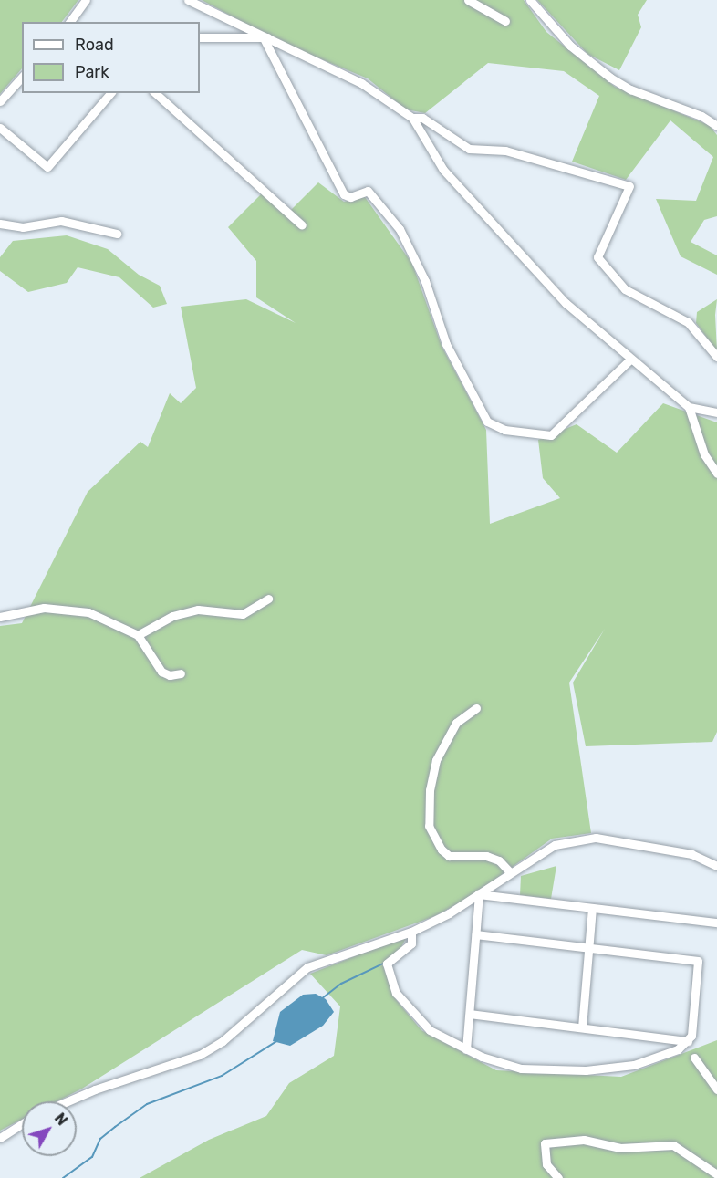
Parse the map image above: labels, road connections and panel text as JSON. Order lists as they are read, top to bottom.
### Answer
{
  "legend": ["Road", "Park"],
  "north": "top right"
}
